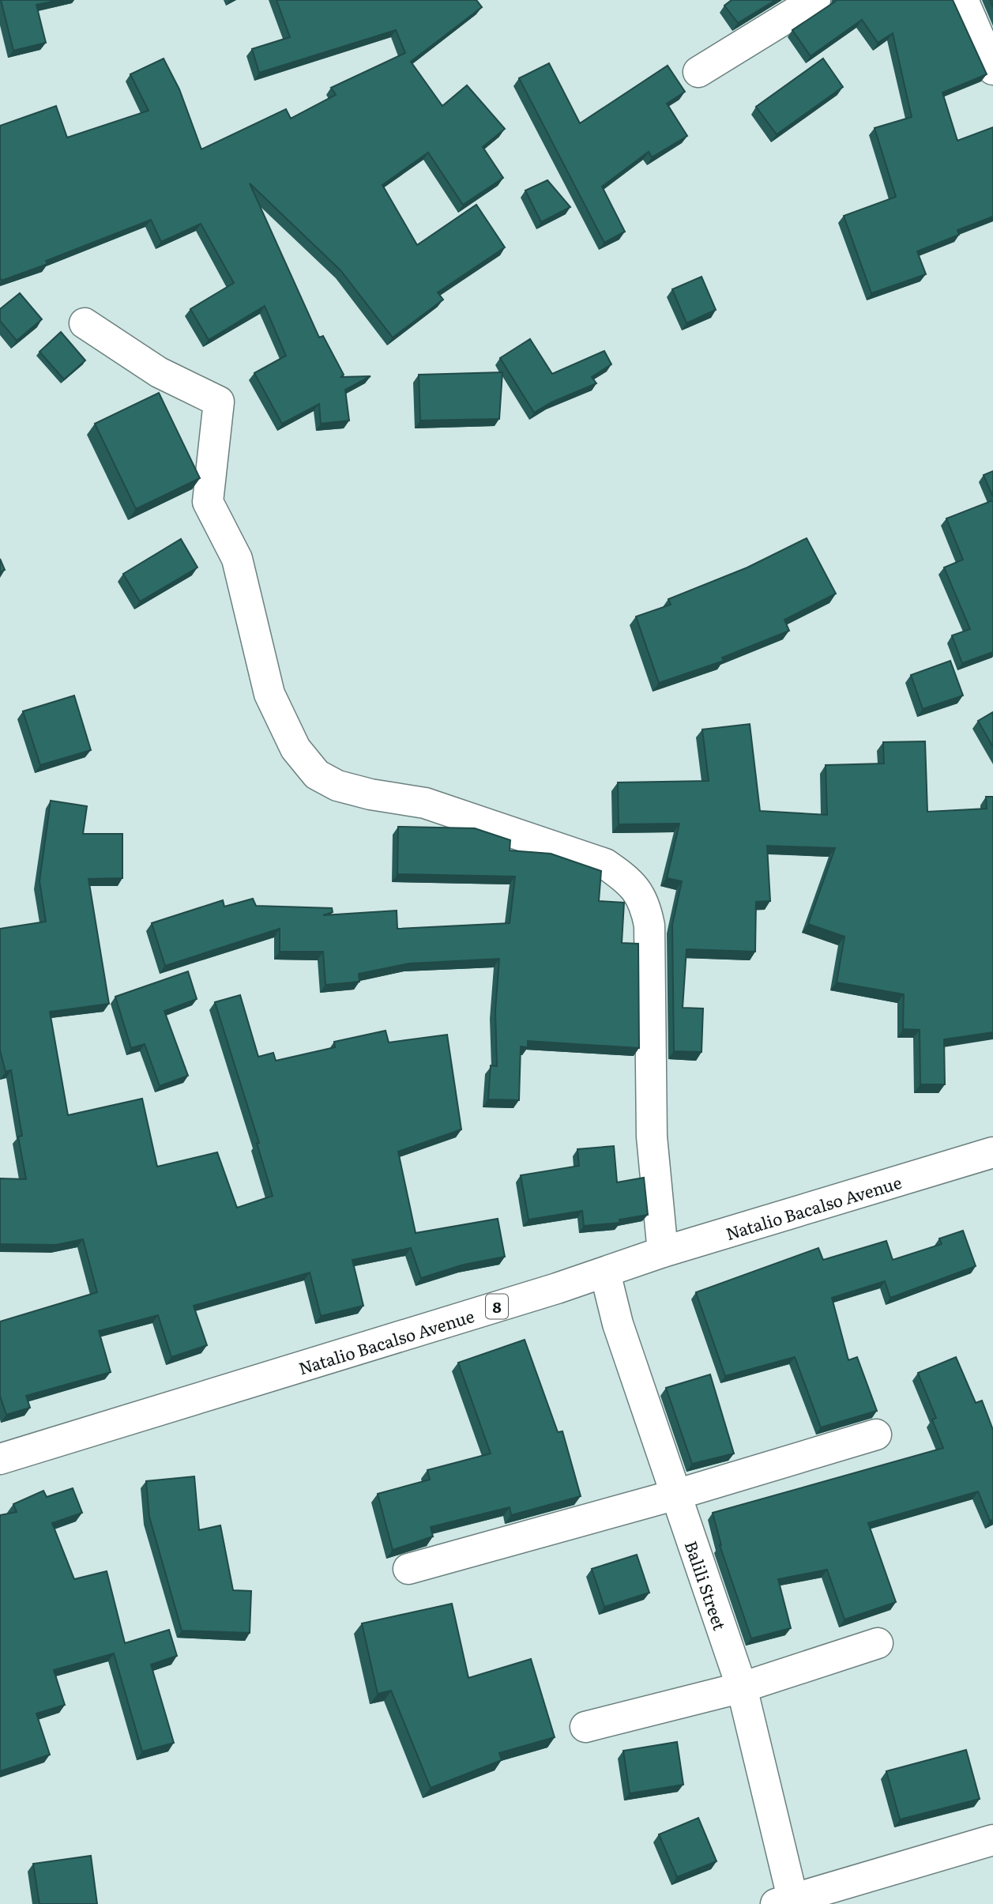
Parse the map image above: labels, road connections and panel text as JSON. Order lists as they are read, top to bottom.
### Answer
{
  "streets": {
    "main road": ["Natalio Bacalso Avenue", "8", "Balili Street"]
  },
  "crossings": [
    ["Natalio Bacalso Avenue", "Balili Street"]
  ]
}
